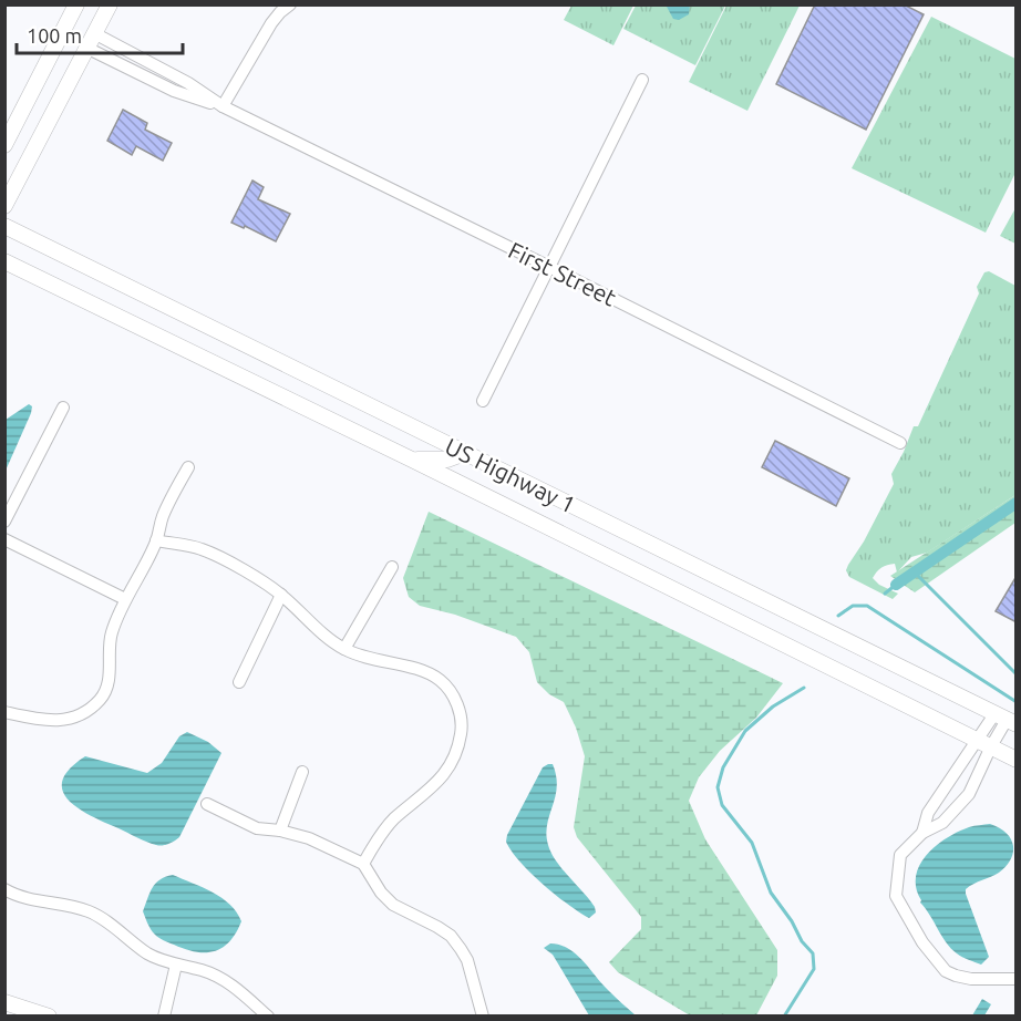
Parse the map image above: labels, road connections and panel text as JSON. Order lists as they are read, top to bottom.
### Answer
{
  "streets": {
    "main road": ["US Highway 1"],
    "street": ["First Street"]
  },
  "scale_bar": "100 m"
}
